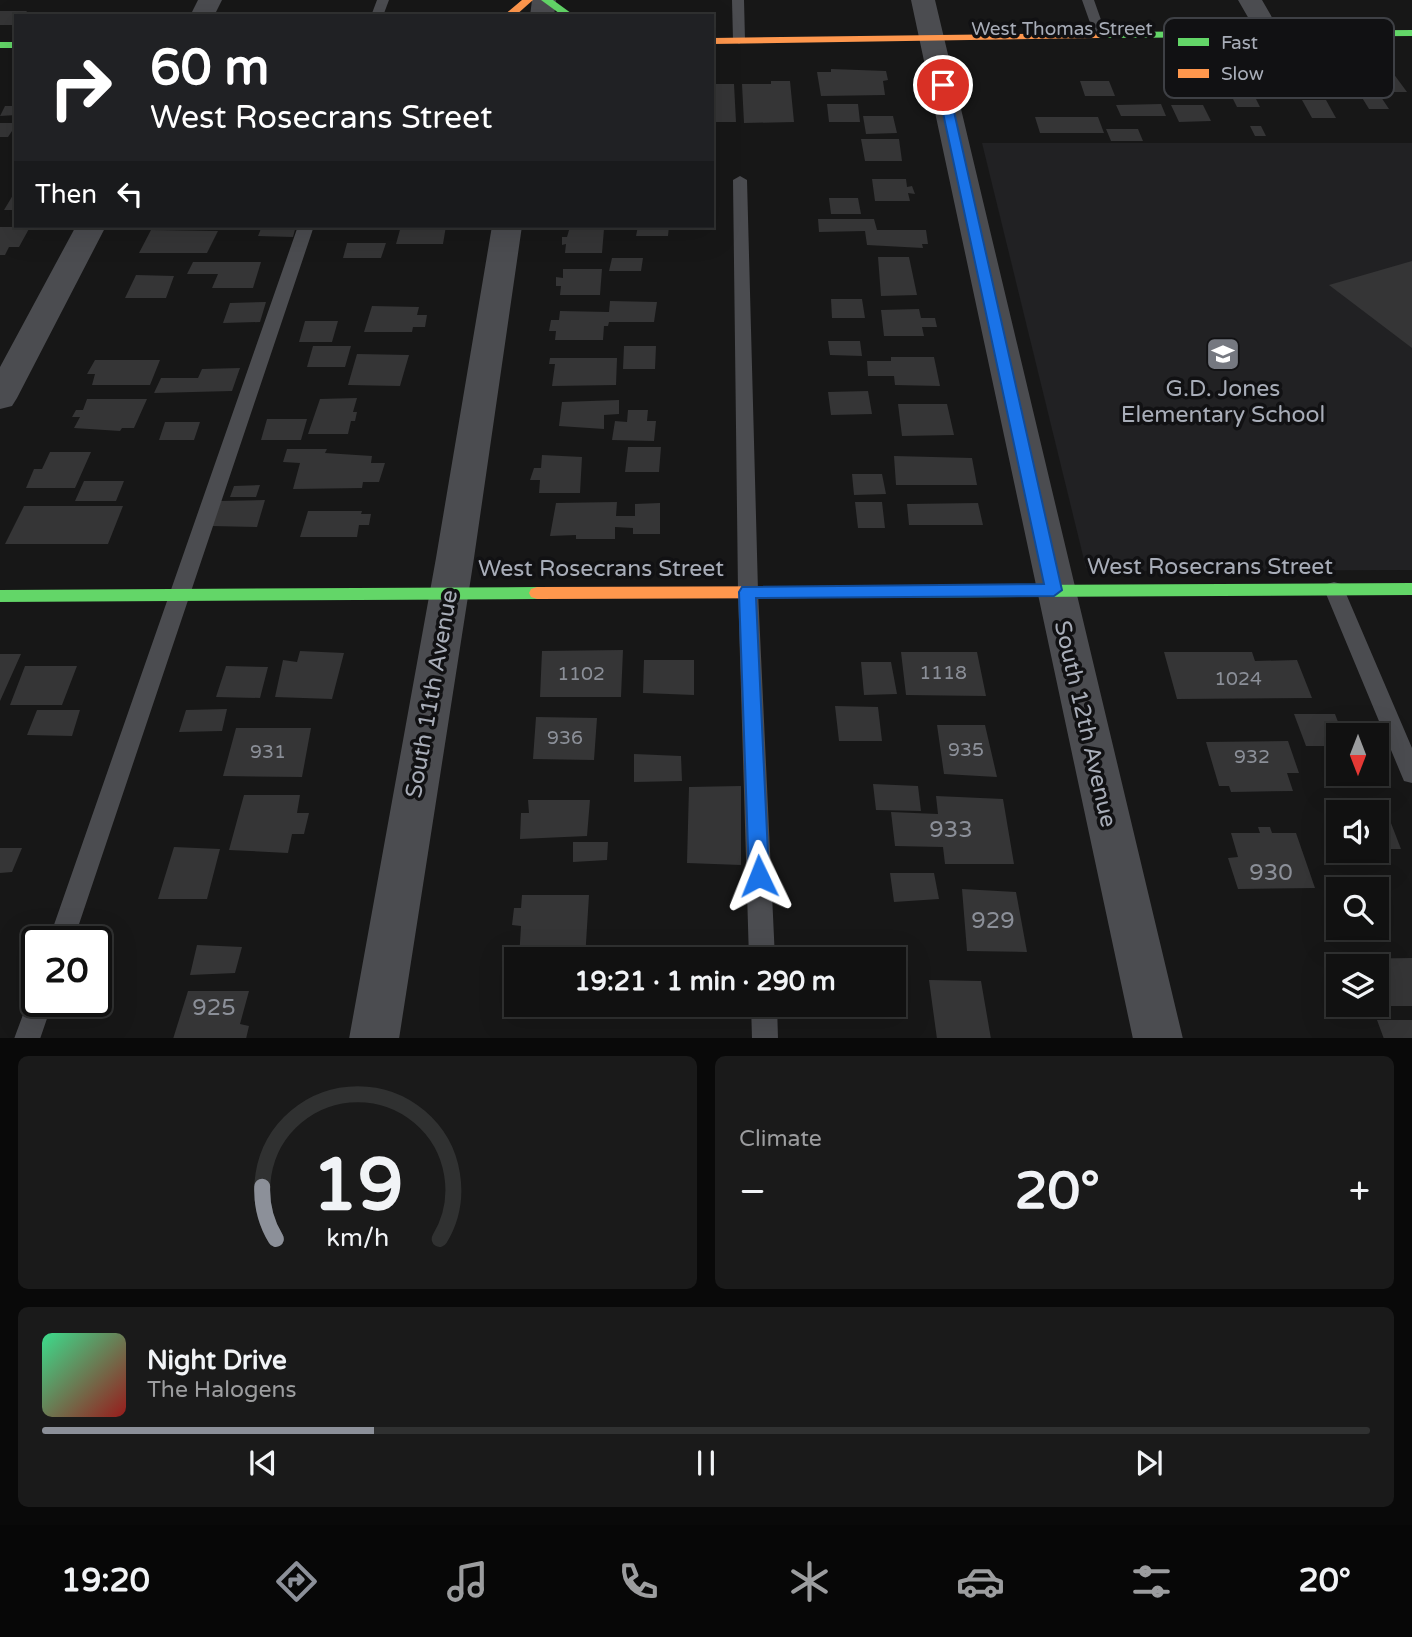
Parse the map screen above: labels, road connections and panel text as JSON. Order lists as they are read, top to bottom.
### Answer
{
  "streets": {
    "main road": ["West Thomas Street", "West Rosecrans Street"],
    "street": ["South 11th Avenue", "South 12th Avenue"]
  },
  "crossings": [
    ["West Thomas Street", "South 12th Avenue"],
    ["West Rosecrans Street", "South 11th Avenue"],
    ["West Rosecrans Street", "South 12th Avenue"]
  ],
  "places": {
    "school or university": ["G.D. Jones Elementary School"]
  },
  "house_numbers": [
    "1118",
    "1102",
    "1024",
    "936",
    "935",
    "931",
    "932",
    "933",
    "930",
    "929",
    "925"
  ],
  "legend": ["Fast", "Slow"],
  "north": "bottom",
  "page": {
    "turn": ["60 m", "West Rosecrans Street"],
    "then": "Then",
    "limit": "20",
    "trip": "19:21 · 1 min · 290 m",
    "tile": "Climate",
    "heat": ["−", "20°", "+"],
    "song": ["Night Drive", "The Halogens"],
    "tabs": ["19:20", "20°"],
    "gauge": ["19", "km/h"]
  }
}
